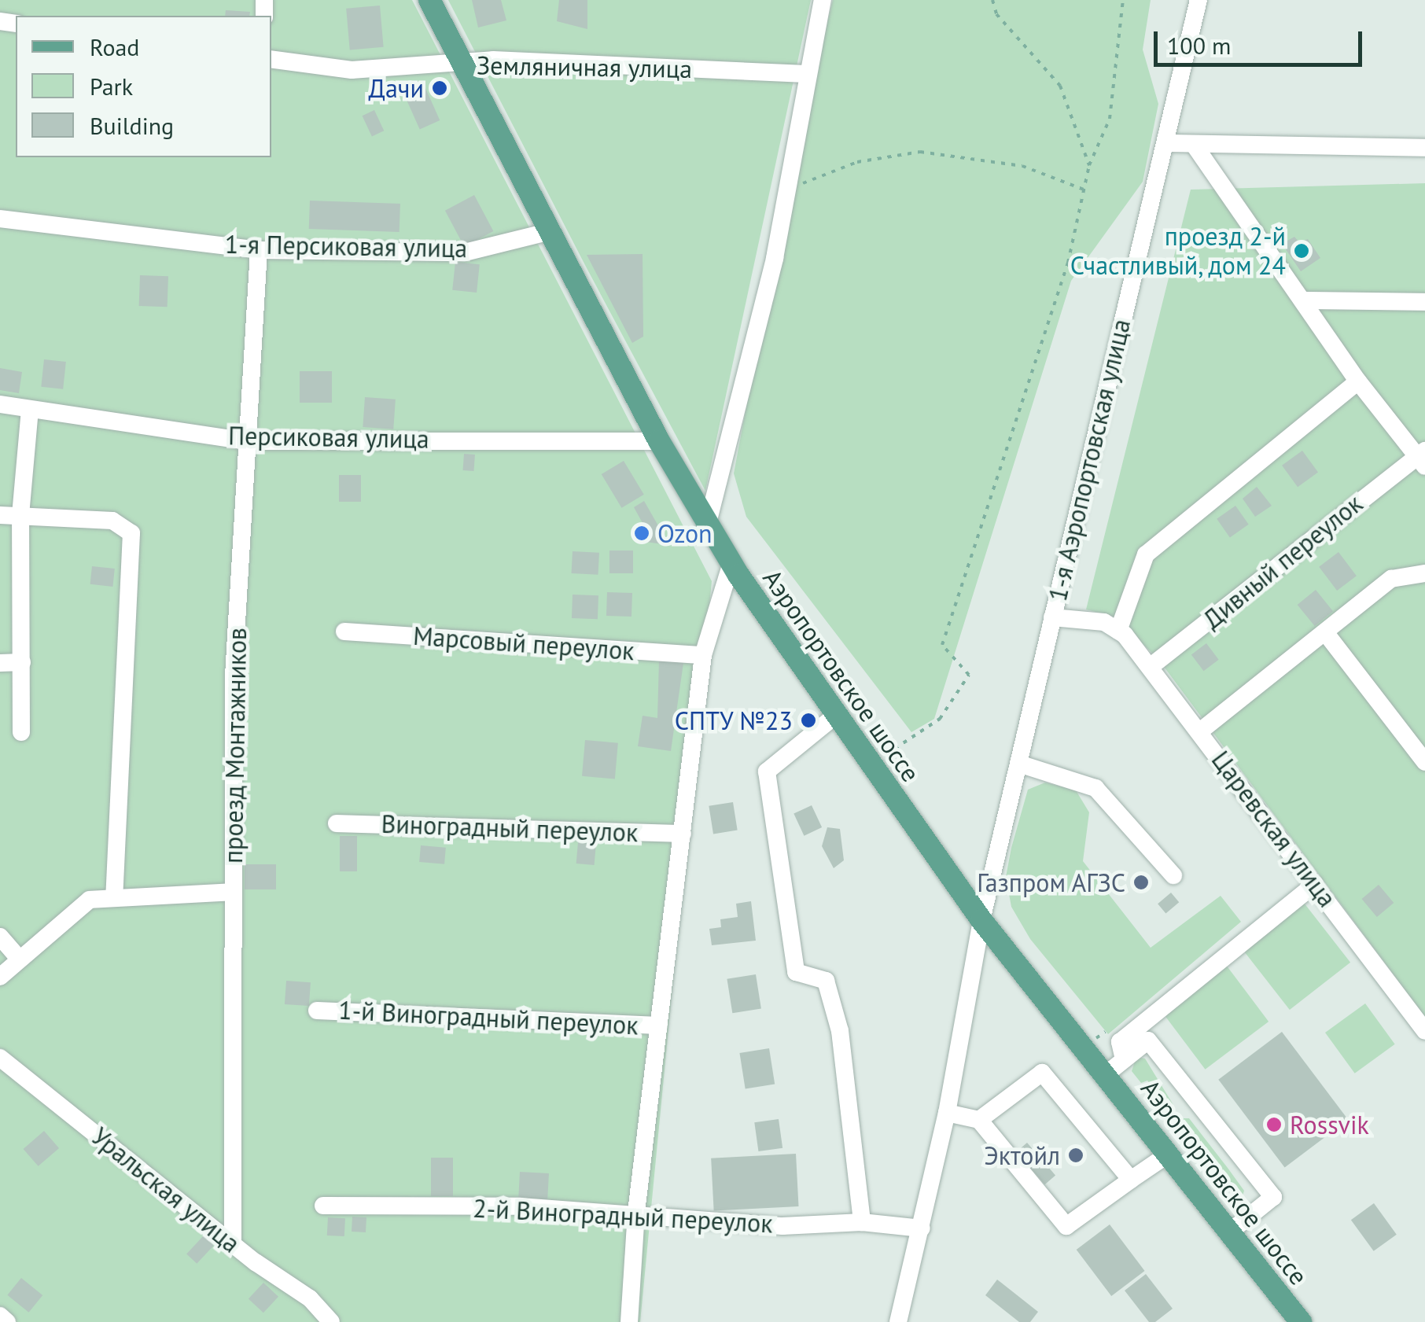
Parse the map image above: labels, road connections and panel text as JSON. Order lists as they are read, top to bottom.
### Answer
{
  "streets": {
    "main road": ["Аэропортовское шоссе"],
    "street": [
      "Земляничная улица",
      "1-я Персиковая улица",
      "Персиковая улица",
      "1-я Аэропортовская улица",
      "Дивный переулок",
      "Марсовый переулок",
      "проезд Монтажников",
      "Виноградный переулок",
      "Царевская улица",
      "1-й Виноградный переулок",
      "Уральская улица",
      "2-й Виноградный переулок"
    ]
  },
  "crossings": [
    ["Земляничная улица", "Аэропортовское шоссе"],
    ["1-я Персиковая улица", "Аэропортовское шоссе"],
    ["1-я Персиковая улица", "проезд Монтажников"],
    ["Персиковая улица", "Аэропортовское шоссе"],
    ["Персиковая улица", "проезд Монтажников"],
    ["1-я Аэропортовская улица", "Аэропортовское шоссе"],
    ["1-я Аэропортовская улица", "Царевская улица"],
    ["1-я Аэропортовская улица", "2-й Виноградный переулок"],
    ["Дивный переулок", "Царевская улица"],
    ["проезд Монтажников", "Уральская улица"]
  ],
  "places": [
    "Дачи",
    "проезд 2-й Счастливый, дом 24",
    "Ozon",
    "СПТУ №23",
    "Газпром АГЗС",
    "Rossvik",
    "Эктойл"
  ],
  "legend": ["Road", "Park", "Building"],
  "scale_bar": "100 m"
}
